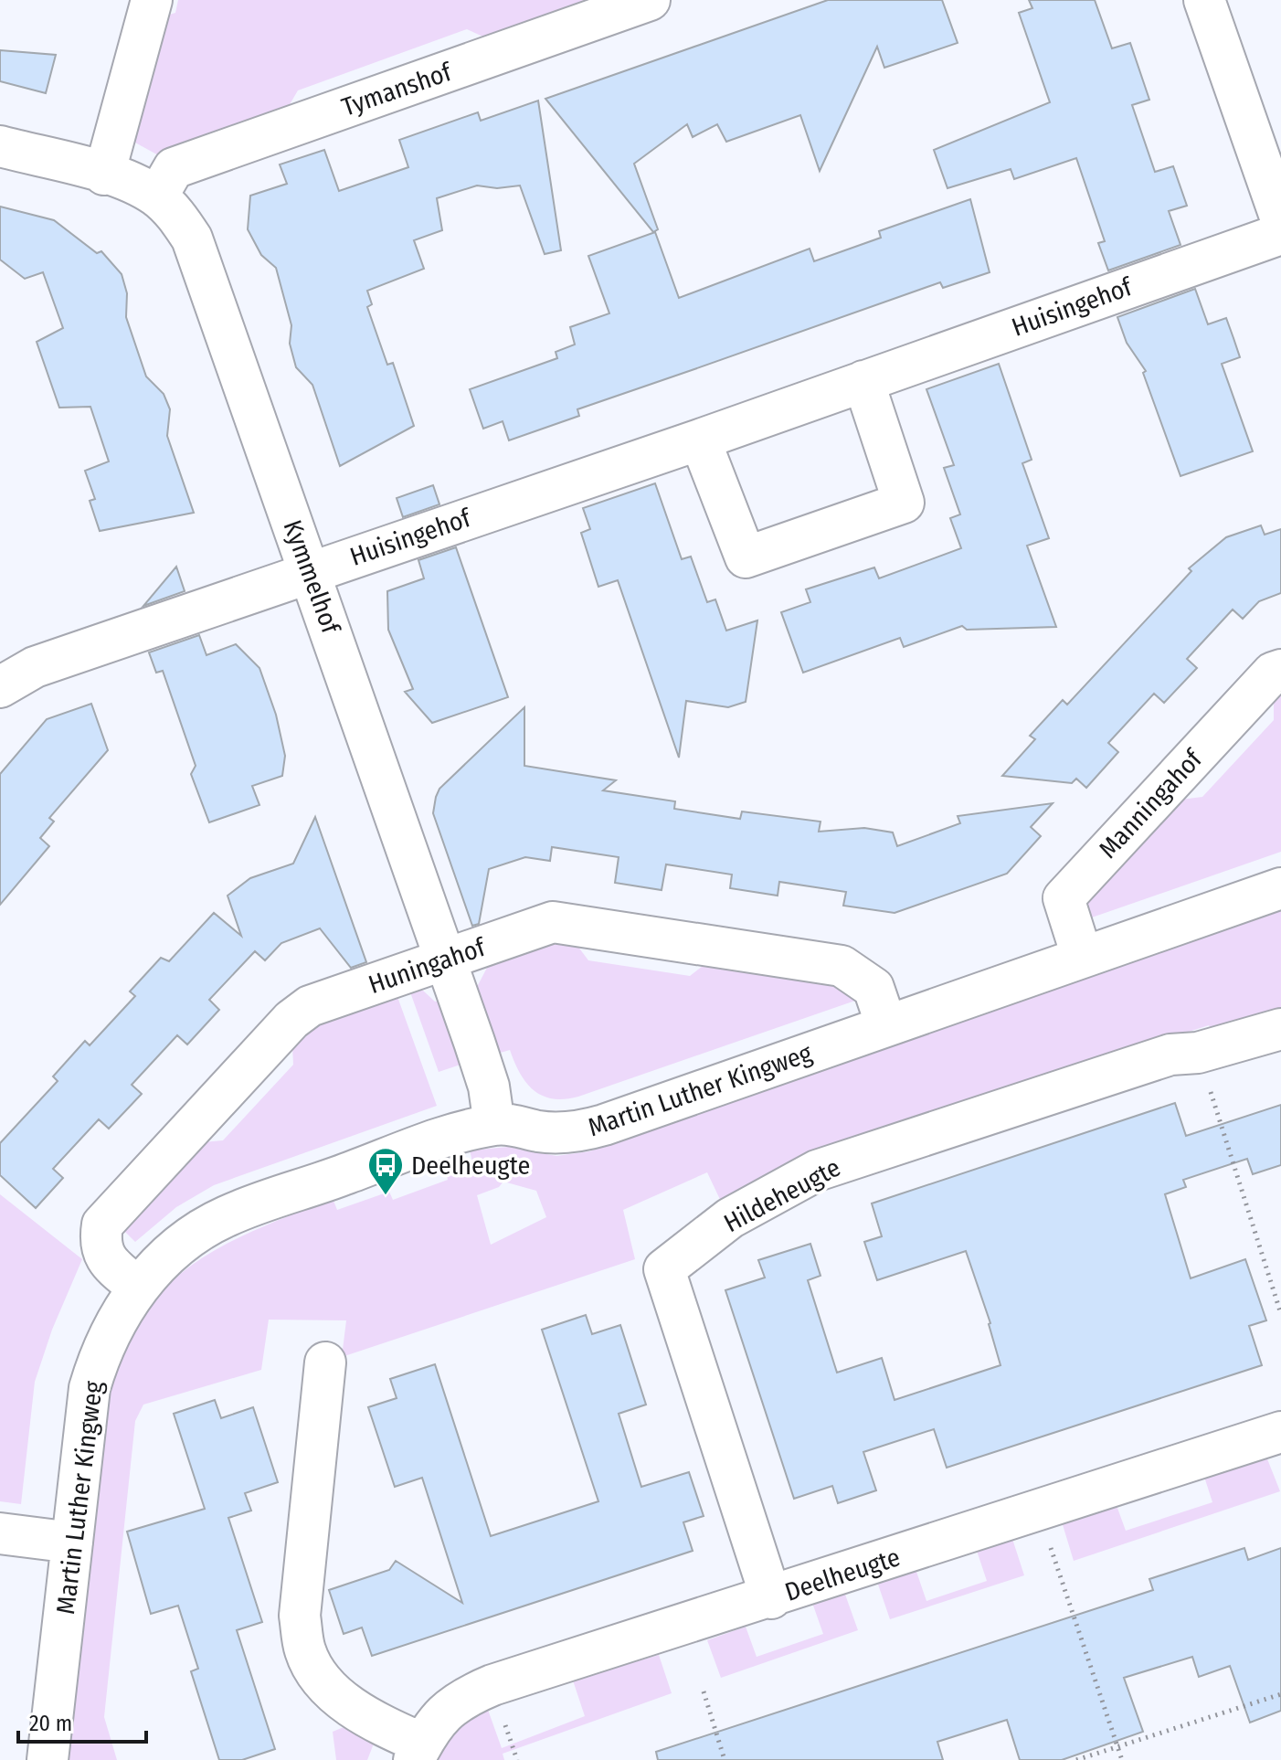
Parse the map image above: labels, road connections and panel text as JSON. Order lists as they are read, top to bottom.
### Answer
{
  "streets": {
    "street": [
      "Tymanshof",
      "Huisingehof",
      "Kymmelhof",
      "Manningahof",
      "Huningahof",
      "Martin Luther Kingweg",
      "Hildeheugte",
      "Deelheugte"
    ]
  },
  "crossings": [
    ["Tymanshof", "Kymmelhof"],
    ["Huisingehof", "Kymmelhof"],
    ["Kymmelhof", "Huningahof"],
    ["Kymmelhof", "Martin Luther Kingweg"],
    ["Manningahof", "Martin Luther Kingweg"],
    ["Huningahof", "Martin Luther Kingweg"],
    ["Hildeheugte", "Deelheugte"]
  ],
  "places": {
    "bus stop": ["Deelheugte"]
  },
  "scale_bar": "20 m"
}
